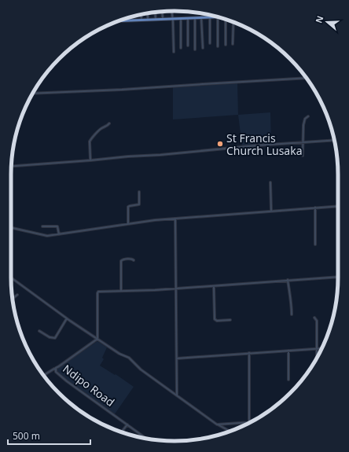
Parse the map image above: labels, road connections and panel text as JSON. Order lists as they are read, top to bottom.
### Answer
{
  "streets": {
    "street": ["Ndipo Road"]
  },
  "places": ["St Francis Church Lusaka"],
  "scale_bar": "500 m",
  "north": "left"
}
